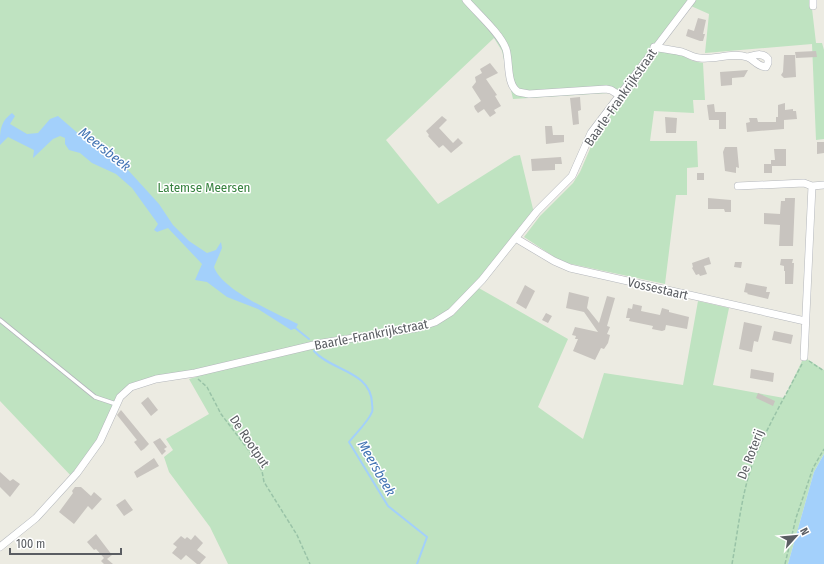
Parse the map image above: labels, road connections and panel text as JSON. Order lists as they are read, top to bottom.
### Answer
{
  "streets": {
    "street": ["Baarle-Frankrijkstraat", "Vossestaart"],
    "path": ["De Rootput", "De Roterij"]
  },
  "crossings": [
    ["Baarle-Frankrijkstraat", "Vossestaart"],
    ["Baarle-Frankrijkstraat", "De Rootput"]
  ],
  "water": ["Meersbeek"],
  "parks": ["Latemse Meersen"],
  "scale_bar": "100 m",
  "north": "top right"
}
